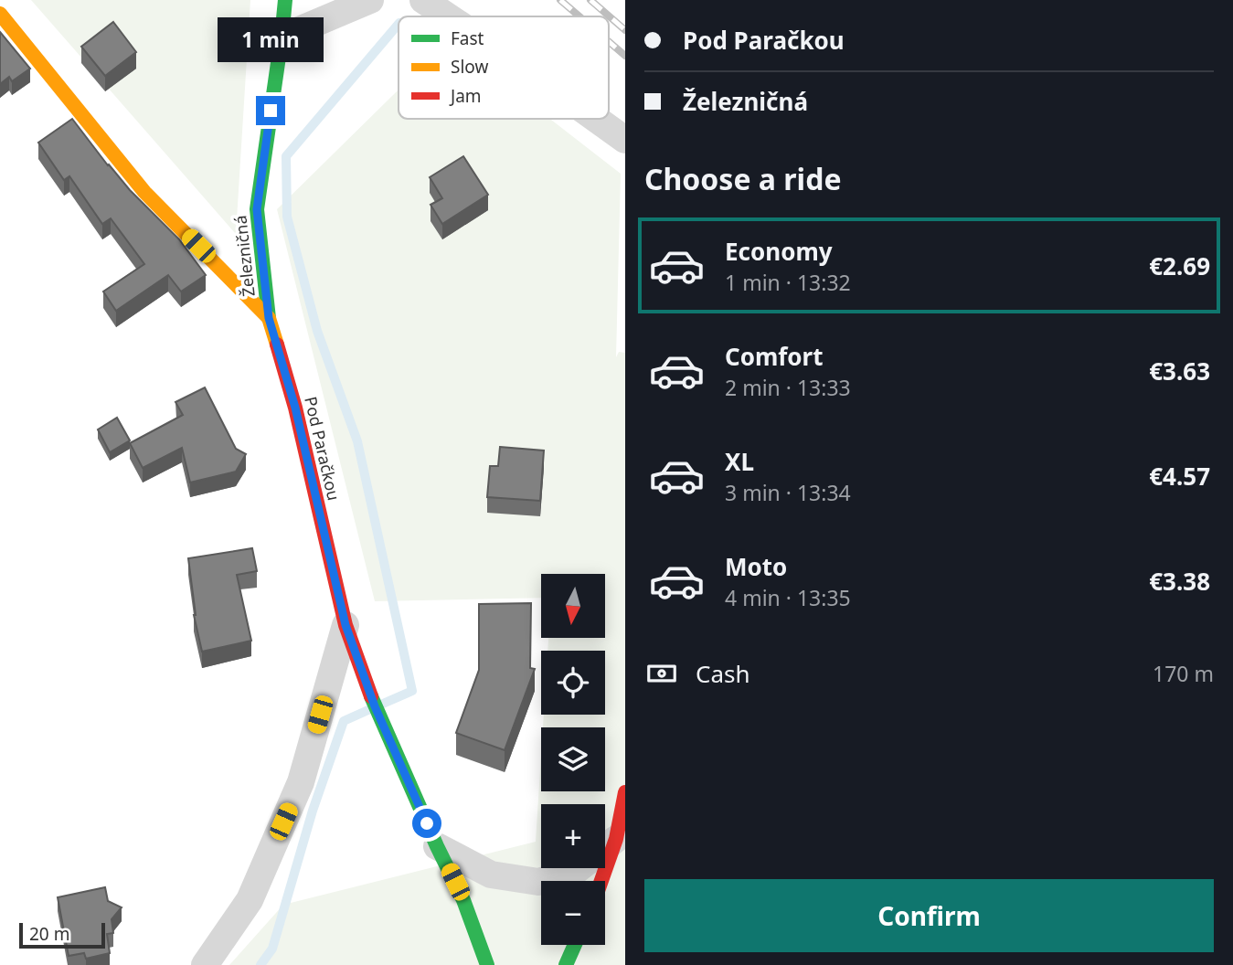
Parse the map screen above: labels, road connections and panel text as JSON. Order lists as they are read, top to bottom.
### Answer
{
  "streets": {
    "street": ["Železničná", "Pod Paračkou"]
  },
  "crossings": [
    ["Železničná", "Pod Paračkou"]
  ],
  "legend": ["Fast", "Slow", "Jam"],
  "scale_bar": "20 m",
  "north": "bottom",
  "page": {
    "banner": ["Pod Paračkou", "Železničná"],
    "bubble": "1 min",
    "heading": "Choose a ride",
    "list": [
      {
        "name": "Economy",
        "note": "1 min · 13:32",
        "value": "€2.69"
      },
      {
        "name": "Comfort",
        "note": "2 min · 13:33",
        "value": "€3.63"
      },
      {
        "name": "XL",
        "note": "3 min · 13:34",
        "value": "€4.57"
      },
      {
        "name": "Moto",
        "note": "4 min · 13:35",
        "value": "€3.38"
      }
    ],
    "map_buttons": ["+", "−"],
    "pay": ["Cash", "170 m"],
    "buttons": "Confirm",
    "scale": "20 m"
  }
}
